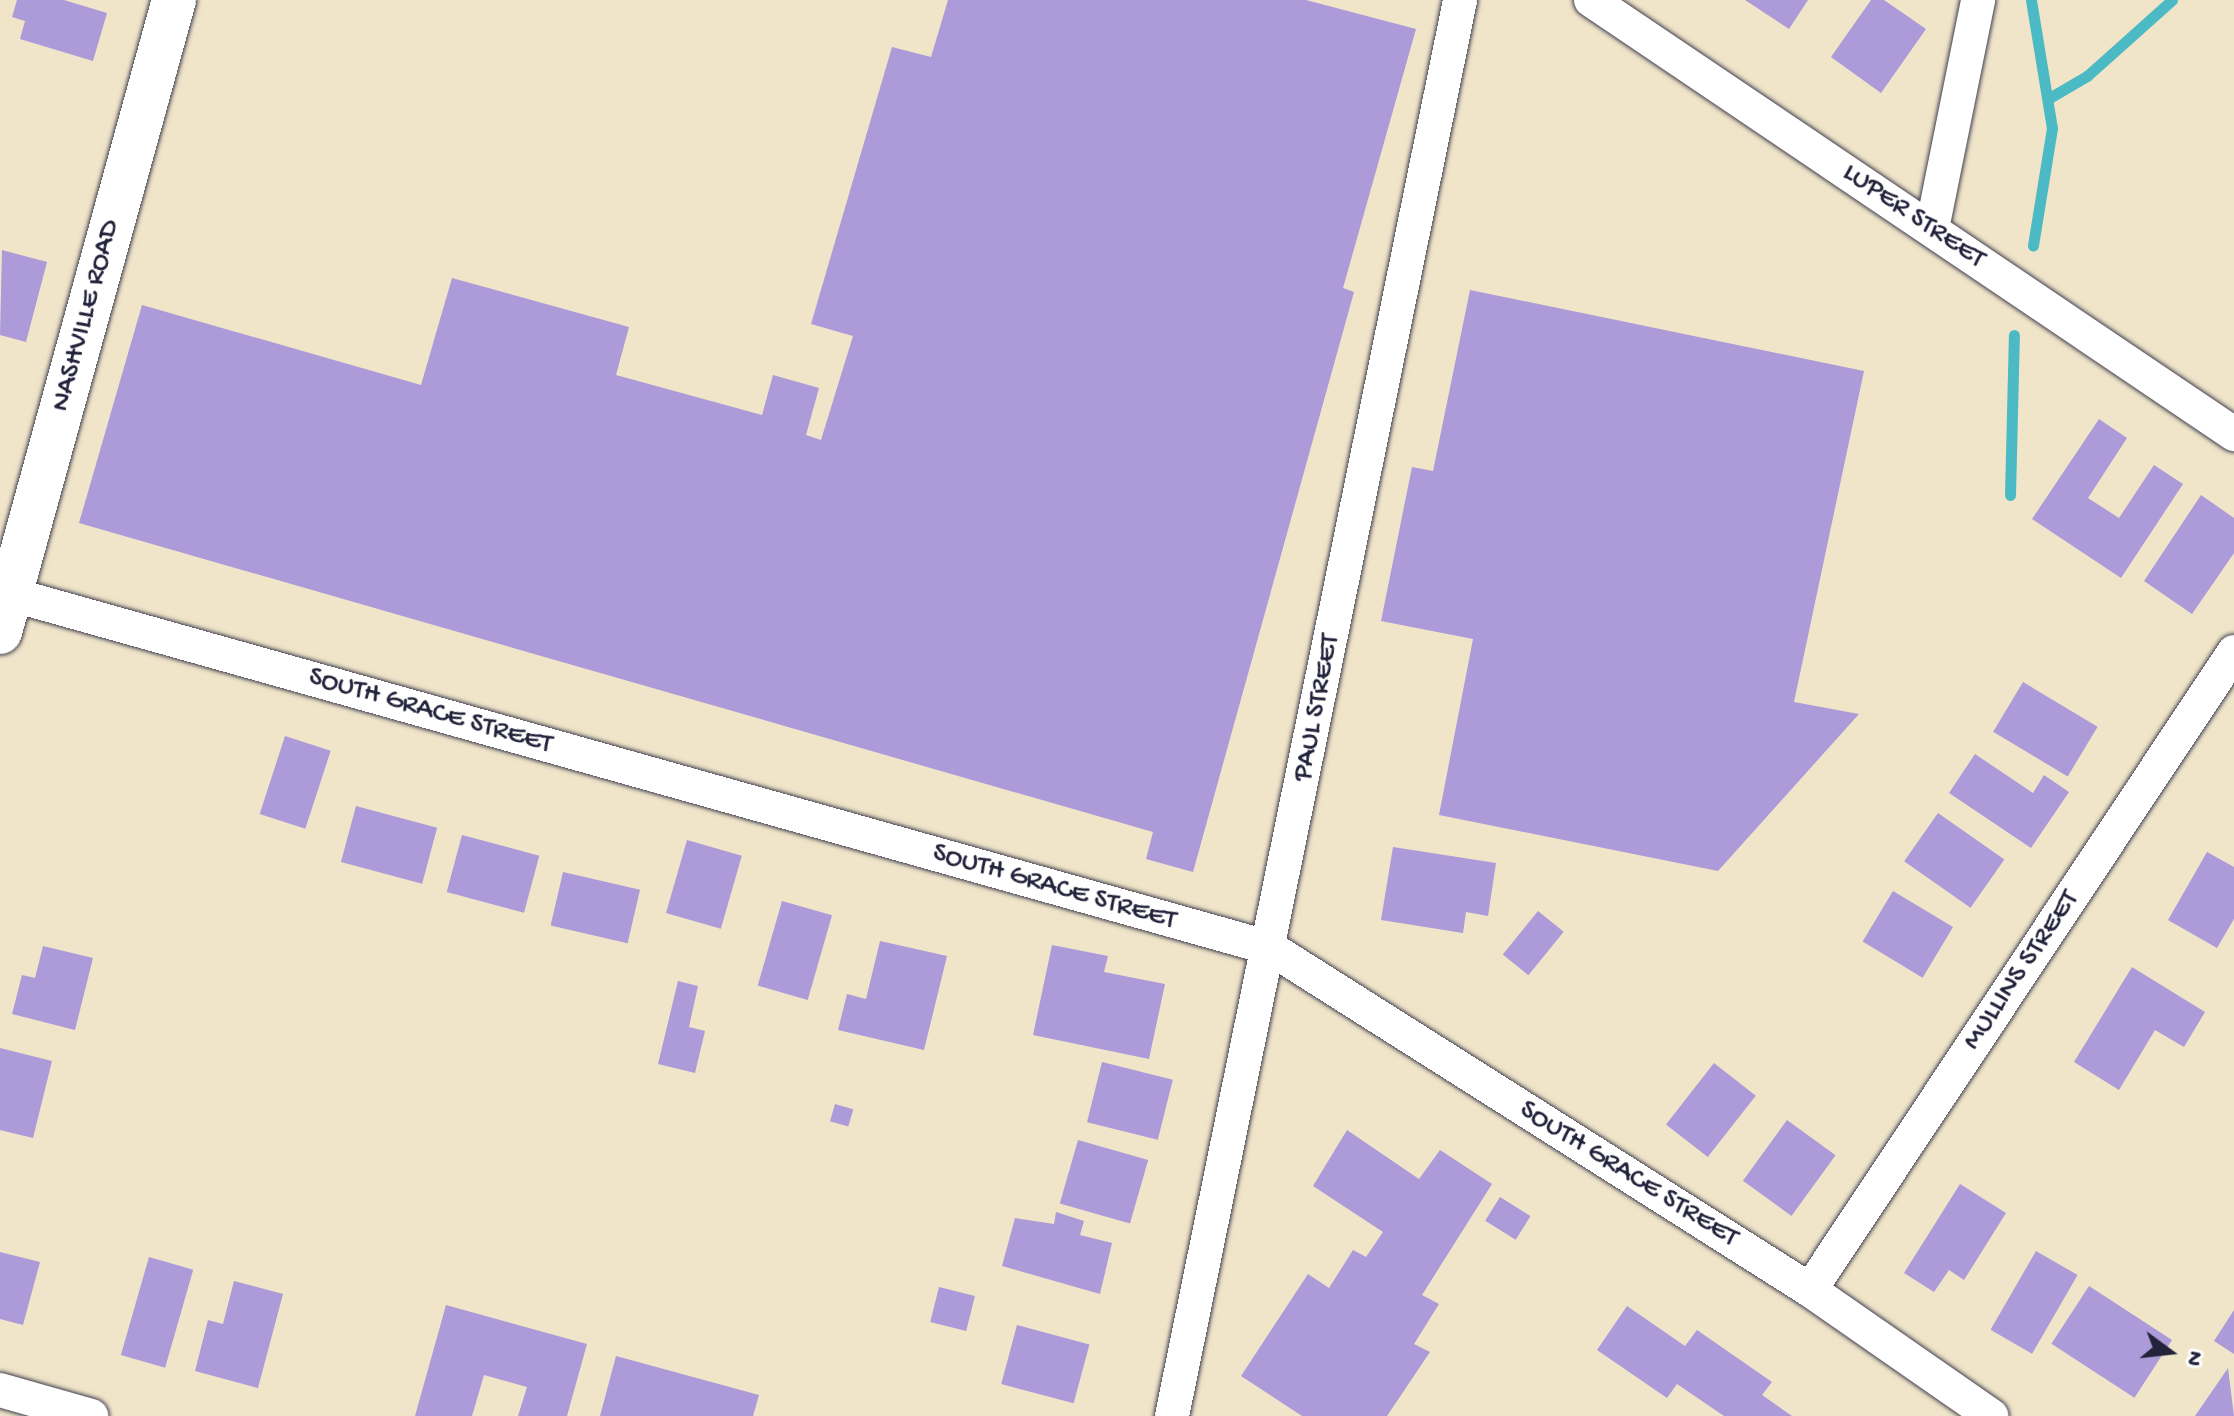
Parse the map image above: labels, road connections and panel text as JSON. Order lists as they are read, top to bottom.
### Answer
{
  "streets": {
    "main road": ["NASHVILLE ROAD"],
    "street": [
      "LUPER STREET",
      "PAUL STREET",
      "SOUTH GRACE STREET",
      "MULLINS STREET"
    ]
  },
  "crossings": [
    ["NASHVILLE ROAD", "SOUTH GRACE STREET"],
    ["PAUL STREET", "SOUTH GRACE STREET"],
    ["SOUTH GRACE STREET", "MULLINS STREET"]
  ],
  "north": "right"
}
